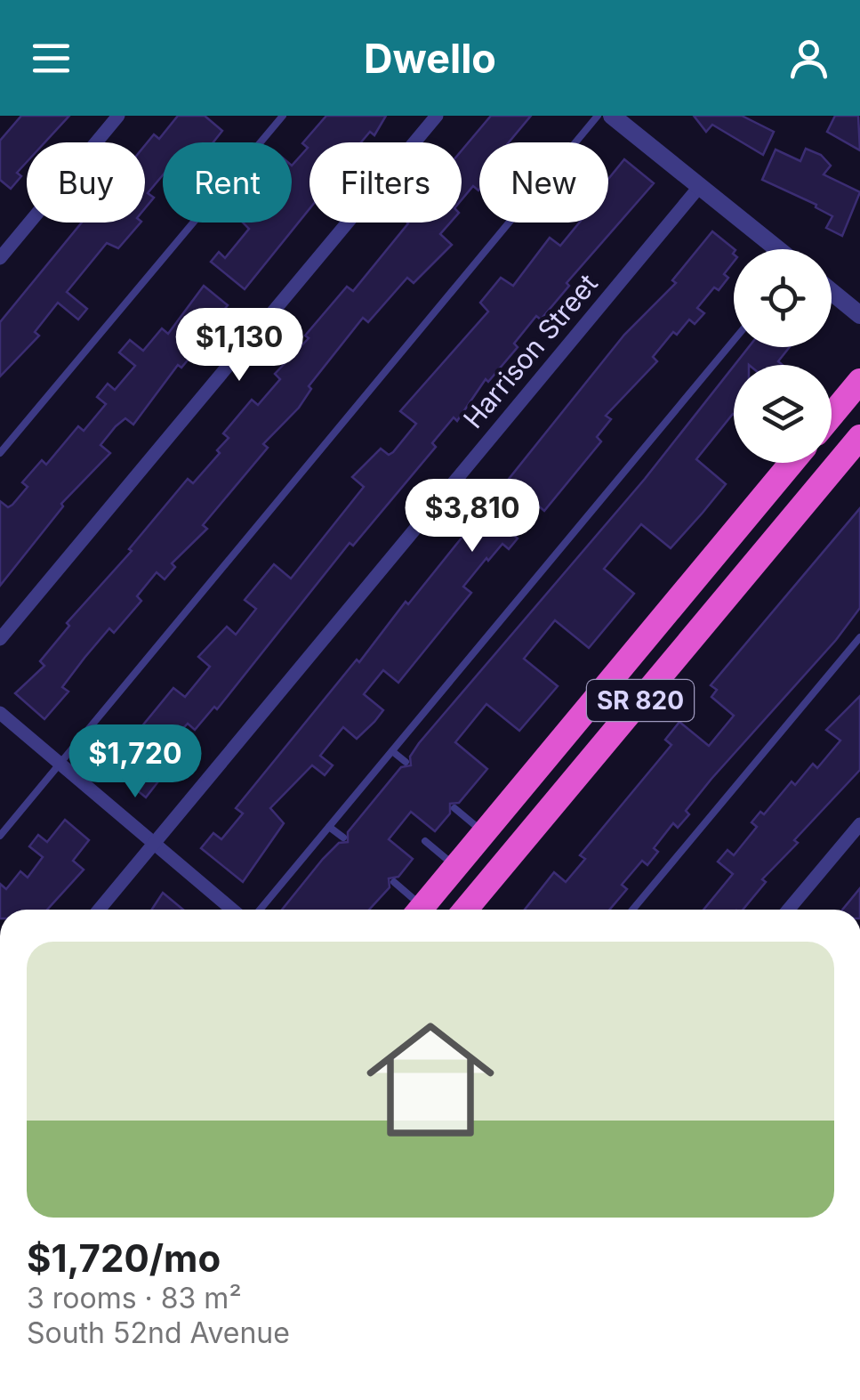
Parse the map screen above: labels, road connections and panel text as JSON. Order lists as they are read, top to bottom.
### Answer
{
  "streets": {
    "highway": ["SR 820"],
    "street": ["Harrison Street"]
  },
  "page": {
    "header": "Dwello",
    "chip": [
      "Buy",
      "Rent",
      "Filters",
      "New"
    ],
    "price": ["$1,130", "$3,810", "$1,720"],
    "list": [
      {
        "name": "$1,720/mo",
        "note": "3 rooms · 83 m² · South 52nd Avenue"
      }
    ]
  }
}
